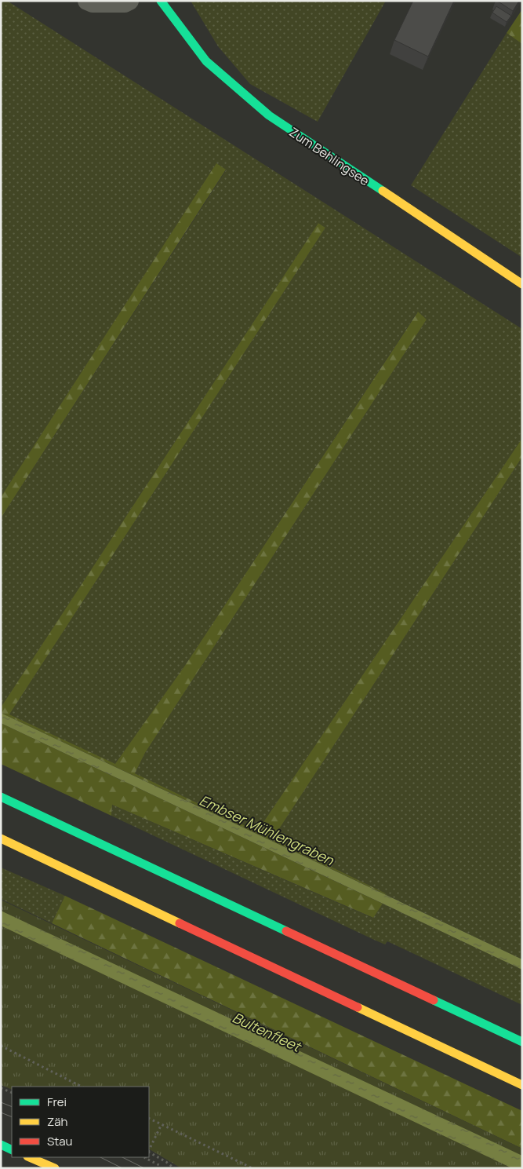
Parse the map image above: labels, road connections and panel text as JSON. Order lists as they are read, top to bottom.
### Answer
{
  "streets": {
    "main road": ["Zum Behlingsee"]
  },
  "water": ["Embser Mühlengraben", "Bultenfleet"],
  "legend": ["Frei", "Zäh", "Stau"]
}
